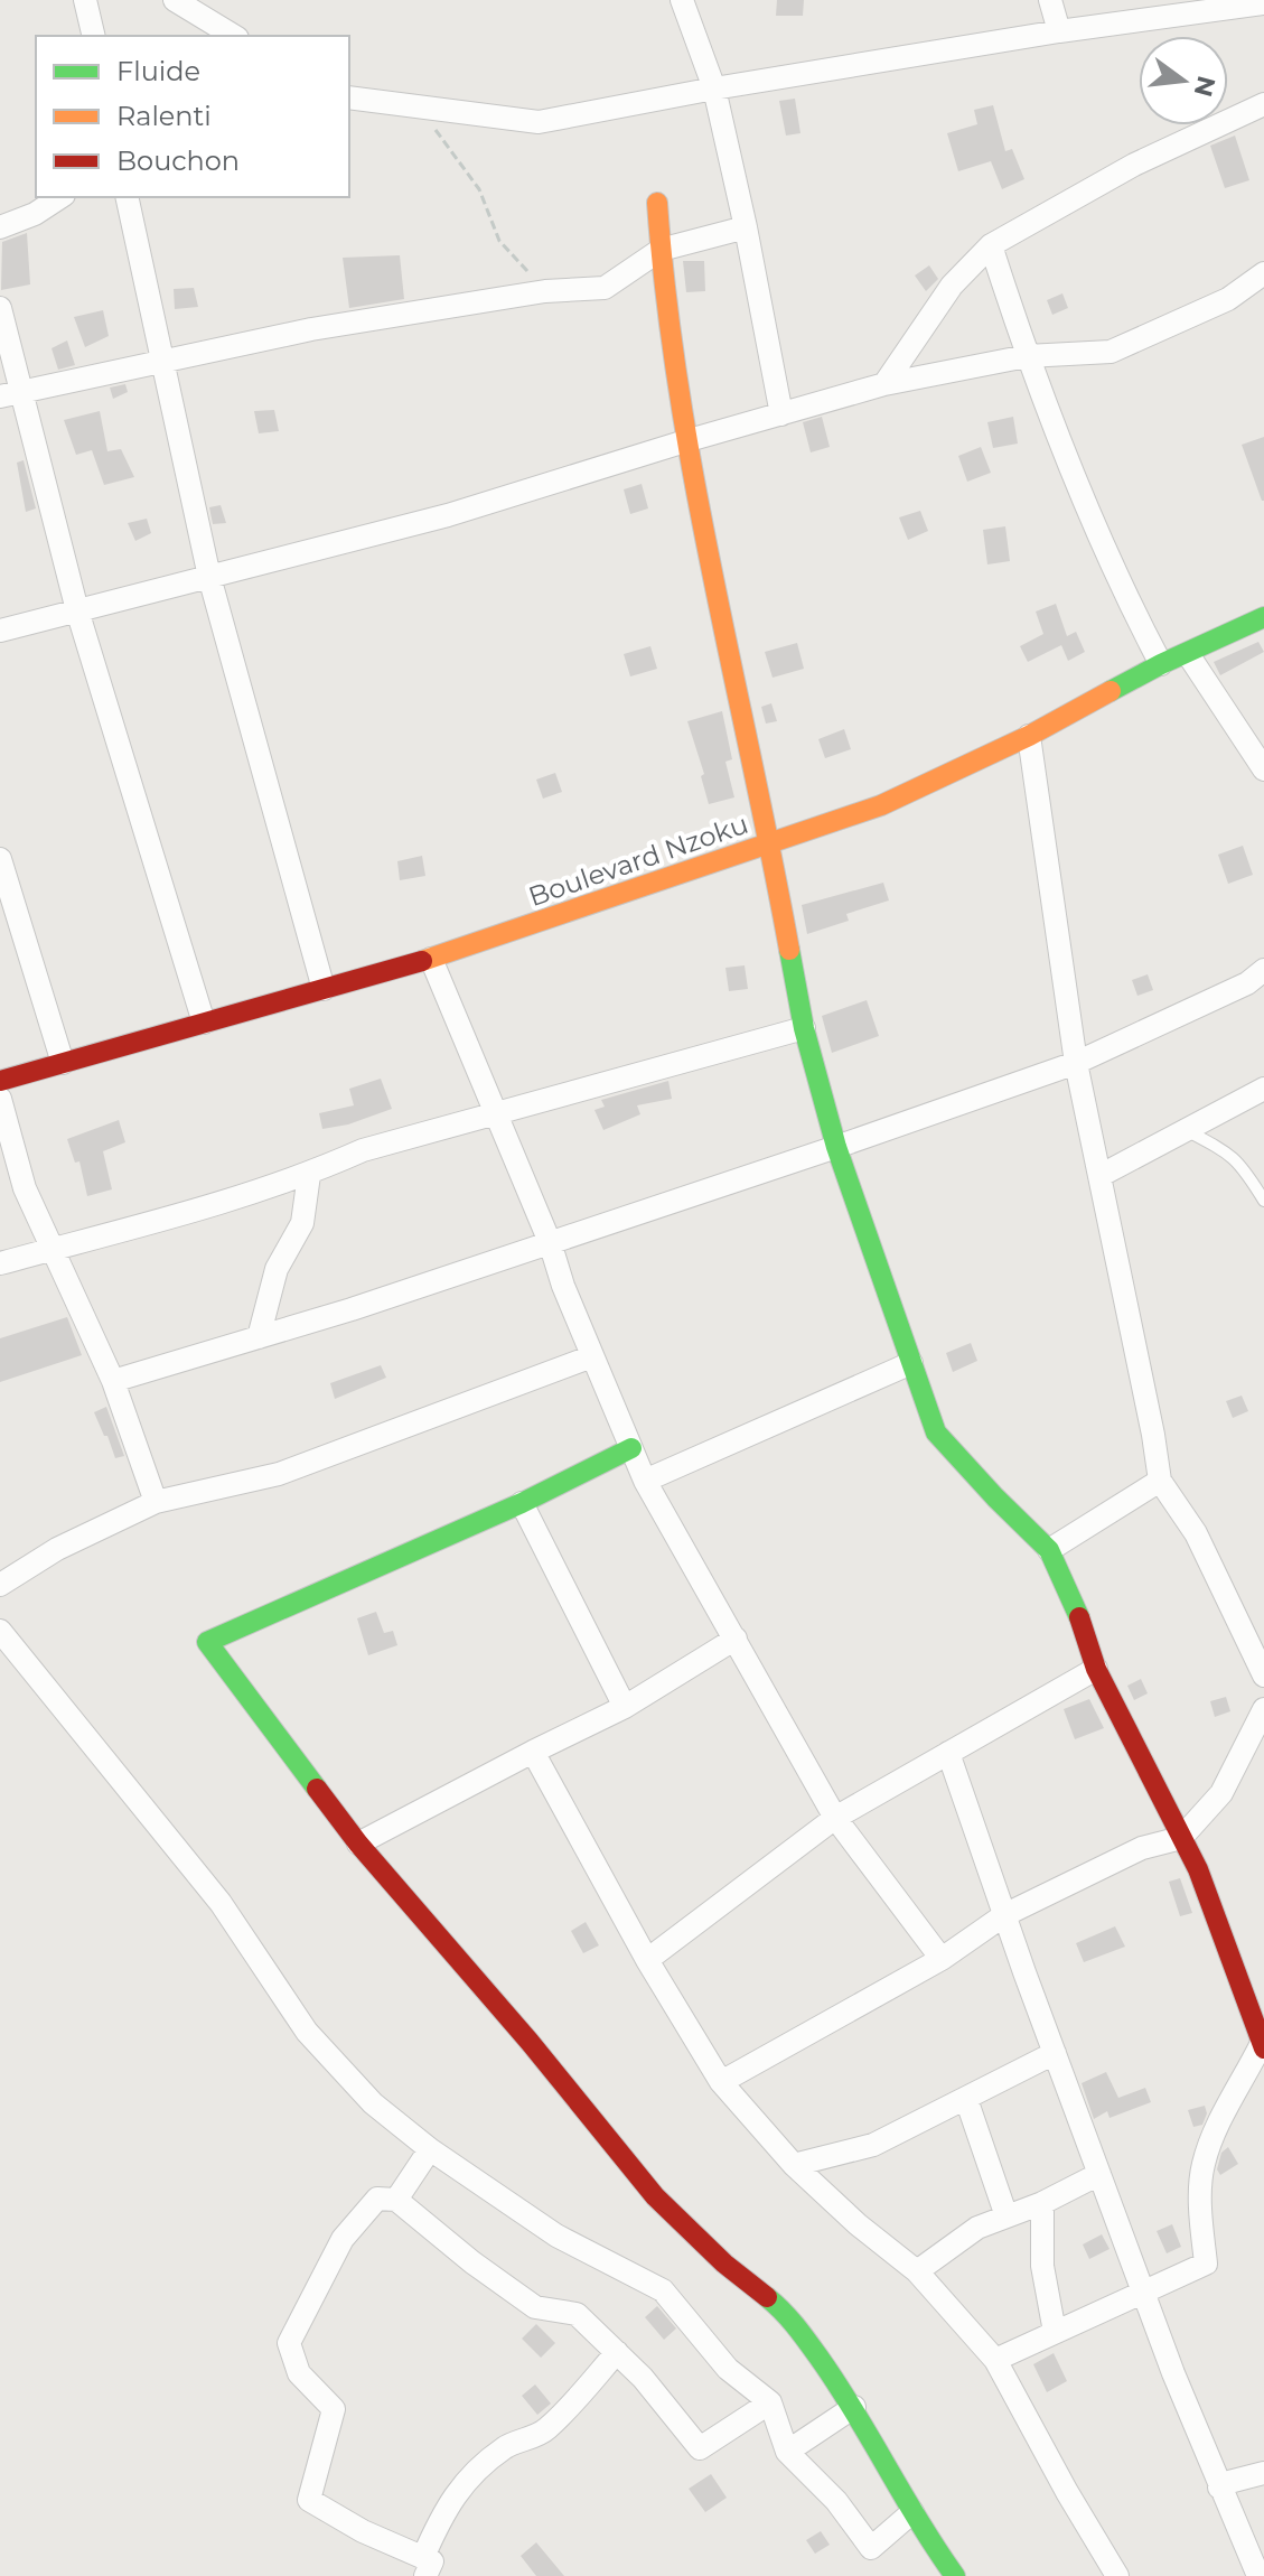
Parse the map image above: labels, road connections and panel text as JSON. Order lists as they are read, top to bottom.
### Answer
{
  "streets": {
    "street": ["Boulevard Nzoku"]
  },
  "legend": ["Fluide", "Ralenti", "Bouchon"],
  "north": "right"
}
